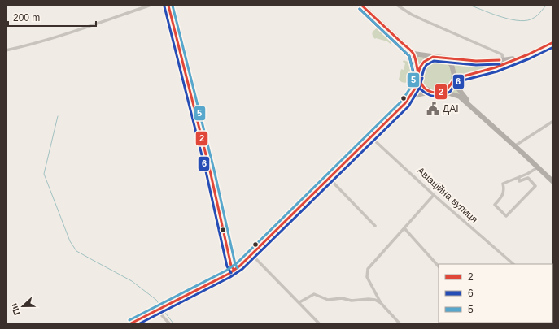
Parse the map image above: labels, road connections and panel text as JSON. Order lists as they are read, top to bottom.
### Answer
{
  "streets": {
    "street": ["Авіаційна вулиця"]
  },
  "places": {
    "public building": ["ДАІ"]
  },
  "lines": ["transit line 2", "transit line 5", "transit line 6"],
  "legend": ["2", "6", "5"],
  "scale_bar": "200 m",
  "north": "left"
}
